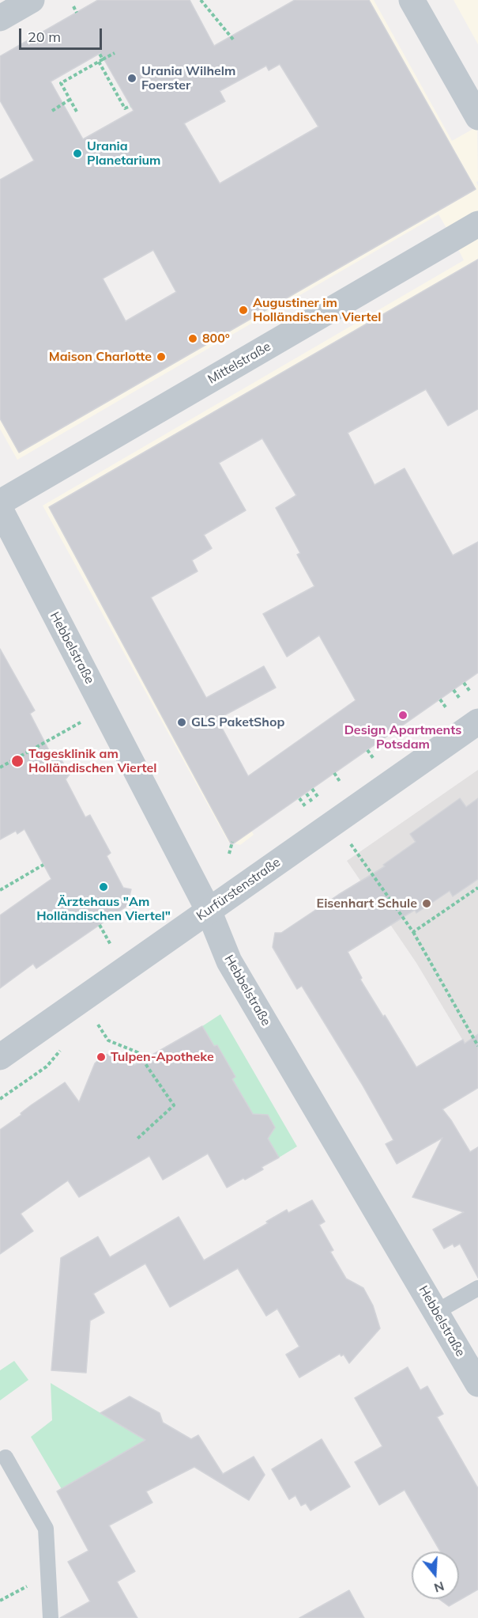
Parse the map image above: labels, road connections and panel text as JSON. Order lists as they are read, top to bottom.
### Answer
{
  "streets": {
    "street": ["Mittelstraße", "Hebbelstraße", "Kurfürstenstraße"]
  },
  "crossings": [
    ["Hebbelstraße", "Kurfürstenstraße"]
  ],
  "places": [
    "Urania Wilhelm Foerster",
    "Urania Planetarium",
    "Augustiner im Holländischen Viertel",
    "800°",
    "Maison Charlotte",
    "Design Apartments Potsdam",
    "GLS PaketShop",
    "Tagesklinik am Holländischen Viertel",
    "Ärztehaus \"Am Holländischen Viertel\"",
    "Eisenhart Schule",
    "Tulpen-Apotheke"
  ],
  "scale_bar": "20 m",
  "north": "bottom"
}
